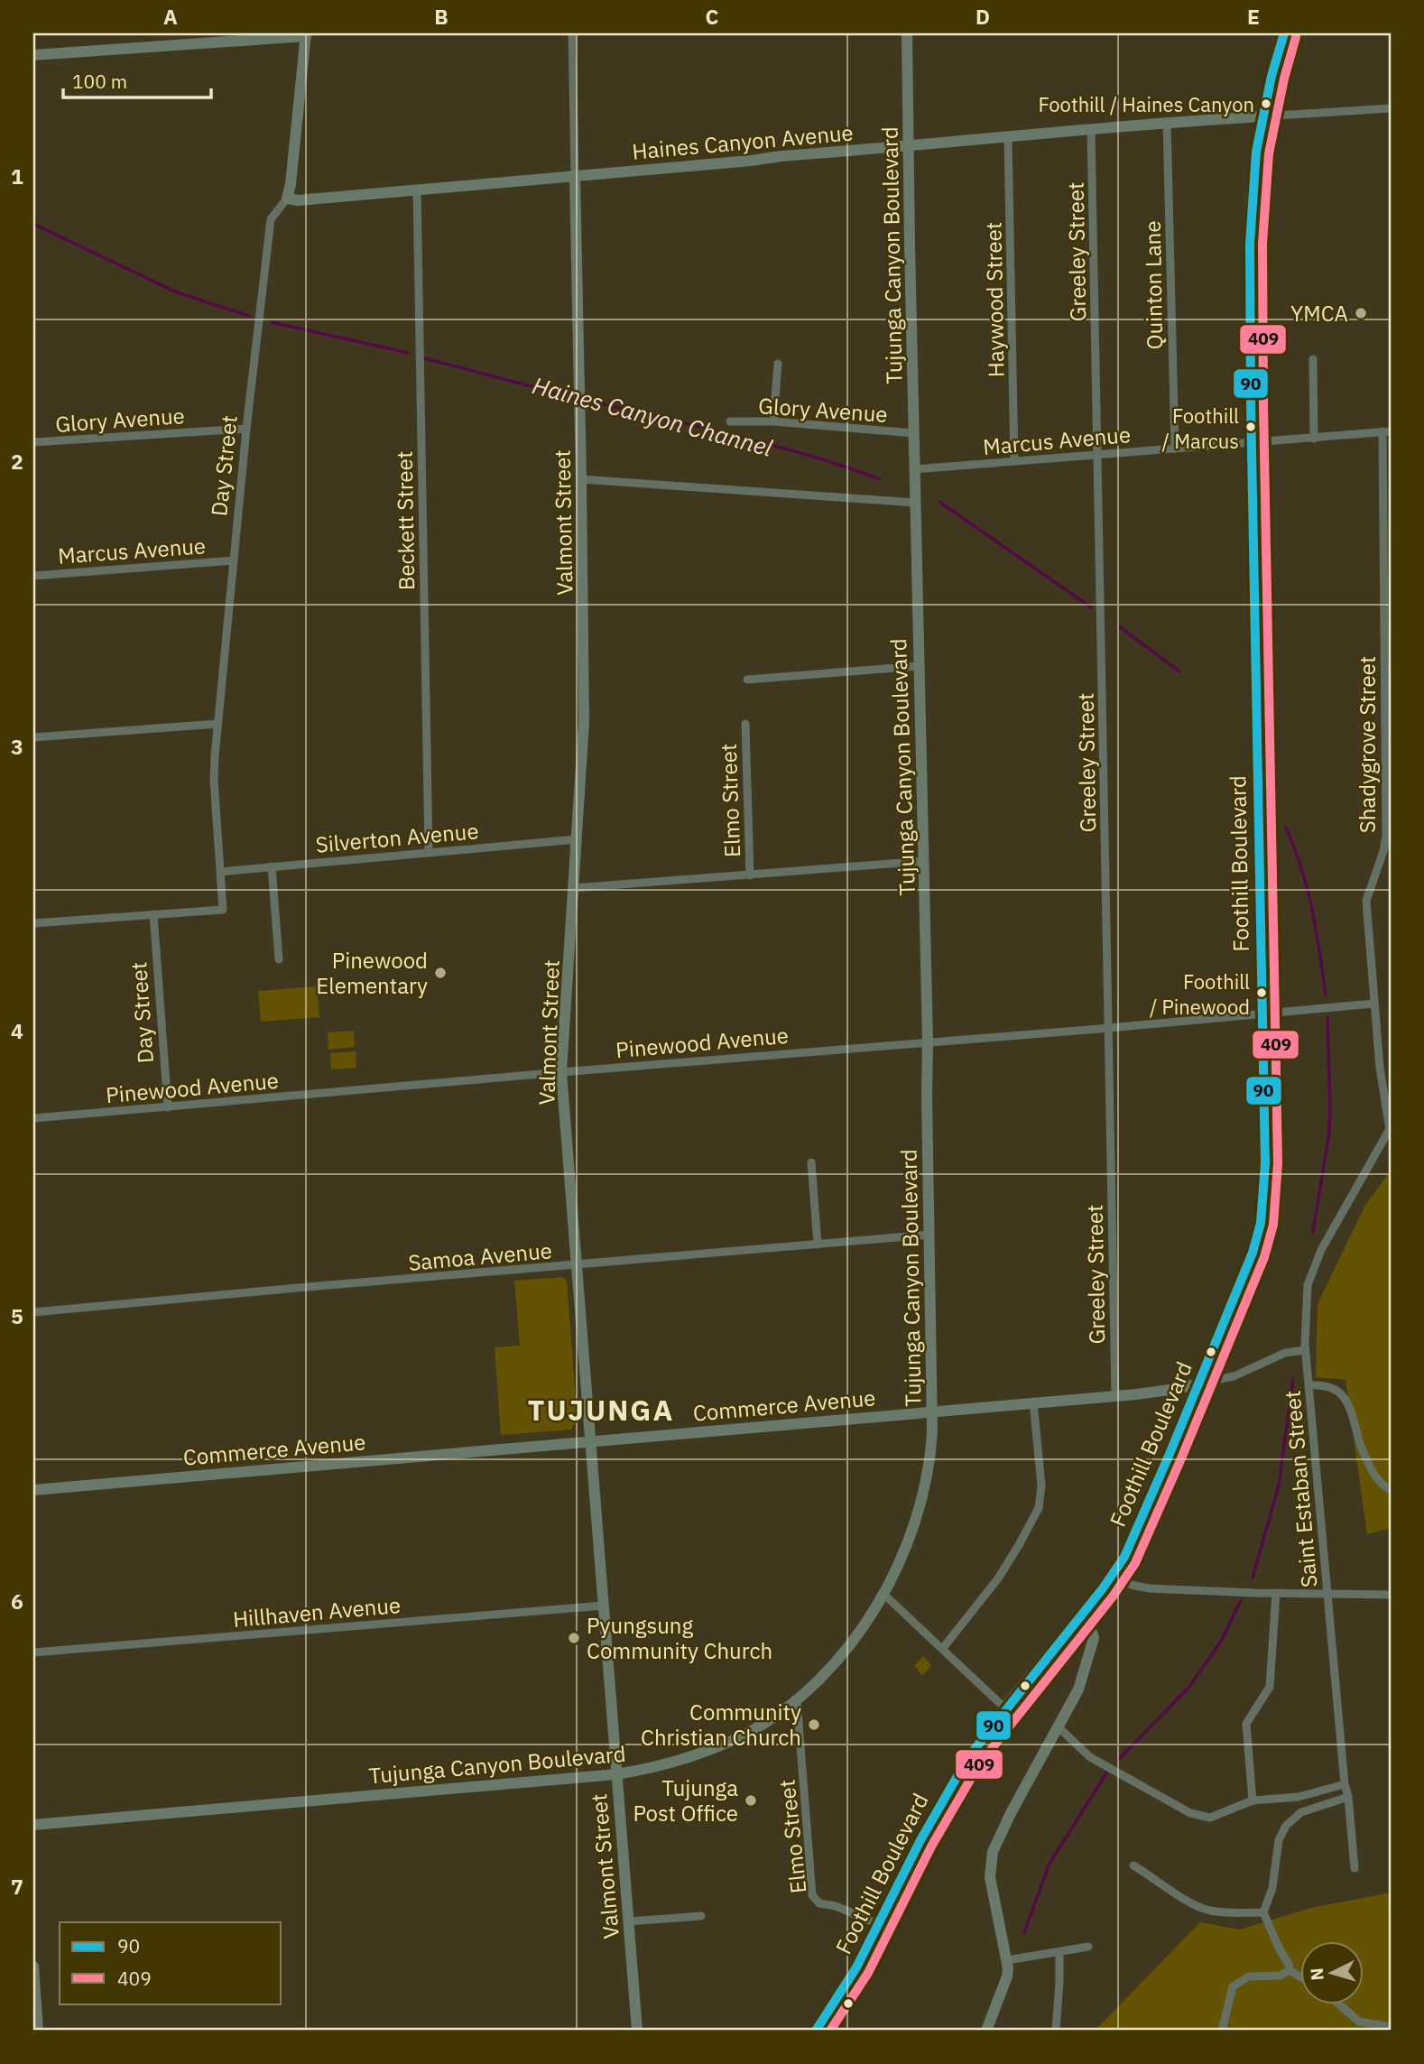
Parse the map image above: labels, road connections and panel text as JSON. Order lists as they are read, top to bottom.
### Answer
{
  "streets": {
    "main road": ["Foothill Boulevard"],
    "street": [
      "Haines Canyon Avenue",
      "Greeley Street",
      "Tujunga Canyon Boulevard",
      "Quinton Lane",
      "Haywood Street",
      "Glory Avenue",
      "Marcus Avenue",
      "Day Street",
      "Beckett Street",
      "Valmont Street",
      "Shadygrove Street",
      "Elmo Street",
      "Silverton Avenue",
      "Pinewood Avenue",
      "Samoa Avenue",
      "Commerce Avenue",
      "Saint Estaban Street",
      "Hillhaven Avenue"
    ]
  },
  "crossings": [
    ["Haines Canyon Avenue", "Greeley Street"],
    ["Haines Canyon Avenue", "Tujunga Canyon Boulevard"],
    ["Haines Canyon Avenue", "Quinton Lane"],
    ["Haines Canyon Avenue", "Haywood Street"],
    ["Haines Canyon Avenue", "Day Street"],
    ["Haines Canyon Avenue", "Beckett Street"],
    ["Haines Canyon Avenue", "Valmont Street"],
    ["Haines Canyon Avenue", "Foothill Boulevard"],
    ["Greeley Street", "Marcus Avenue"],
    ["Greeley Street", "Pinewood Avenue"],
    ["Greeley Street", "Commerce Avenue"],
    ["Tujunga Canyon Boulevard", "Glory Avenue"],
    ["Tujunga Canyon Boulevard", "Marcus Avenue"],
    ["Tujunga Canyon Boulevard", "Valmont Street"],
    ["Tujunga Canyon Boulevard", "Elmo Street"],
    ["Tujunga Canyon Boulevard", "Pinewood Avenue"],
    ["Tujunga Canyon Boulevard", "Samoa Avenue"],
    ["Tujunga Canyon Boulevard", "Commerce Avenue"],
    ["Quinton Lane", "Marcus Avenue"],
    ["Haywood Street", "Marcus Avenue"],
    ["Glory Avenue", "Day Street"],
    ["Marcus Avenue", "Day Street"],
    ["Marcus Avenue", "Shadygrove Street"],
    ["Marcus Avenue", "Foothill Boulevard"],
    ["Day Street", "Silverton Avenue"],
    ["Day Street", "Pinewood Avenue"],
    ["Beckett Street", "Silverton Avenue"],
    ["Valmont Street", "Silverton Avenue"],
    ["Valmont Street", "Pinewood Avenue"],
    ["Valmont Street", "Samoa Avenue"],
    ["Valmont Street", "Commerce Avenue"],
    ["Valmont Street", "Hillhaven Avenue"],
    ["Shadygrove Street", "Pinewood Avenue"],
    ["Shadygrove Street", "Saint Estaban Street"],
    ["Elmo Street", "Foothill Boulevard"],
    ["Foothill Boulevard", "Pinewood Avenue"],
    ["Foothill Boulevard", "Commerce Avenue"],
    ["Commerce Avenue", "Saint Estaban Street"]
  ],
  "districts": ["TUJUNGA"],
  "water": ["Haines Canyon Channel"],
  "places": [
    "Foothill / Haines Canyon",
    "YMCA",
    "Foothill / Marcus",
    "Pinewood Elementary",
    "Foothill / Pinewood",
    "Pyungsung Community Church",
    "Community Christian Church",
    "Tujunga Post Office"
  ],
  "lines": ["transit line 90", "transit line 409"],
  "legend": ["90", "409"],
  "scale_bar": "100 m",
  "north": "left",
  "grid": {
    "columns": [
      "A",
      "B",
      "C",
      "D",
      "E"
    ],
    "rows": [
      "1",
      "2",
      "3",
      "4",
      "5",
      "6",
      "7"
    ]
  }
}
